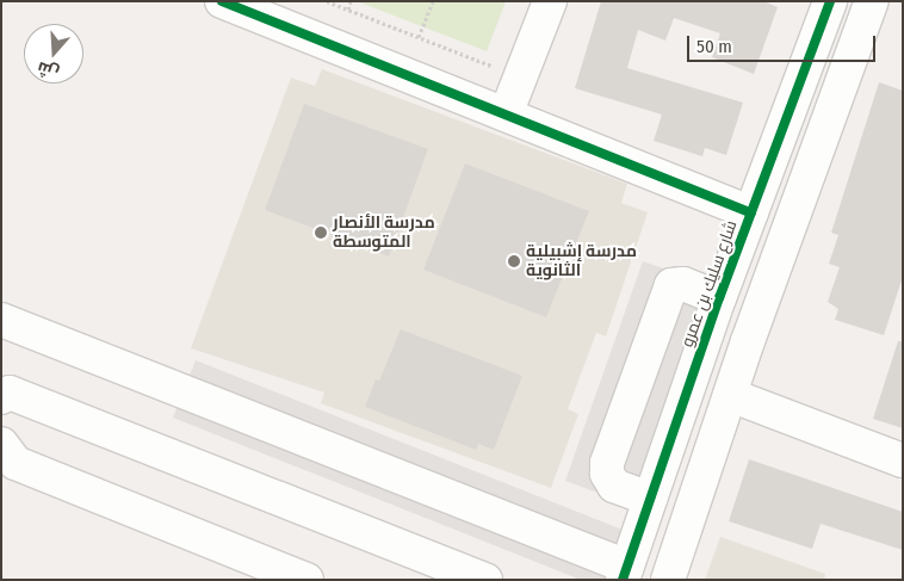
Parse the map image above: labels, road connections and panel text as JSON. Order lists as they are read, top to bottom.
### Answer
{
  "streets": {
    "street": ["شارع سليك بن عمرو"]
  },
  "places": ["مدرسة الأنصار المتوسطة", "مدرسة إشبيلية الثانوية"],
  "scale_bar": "50 m",
  "north": "bottom"
}
